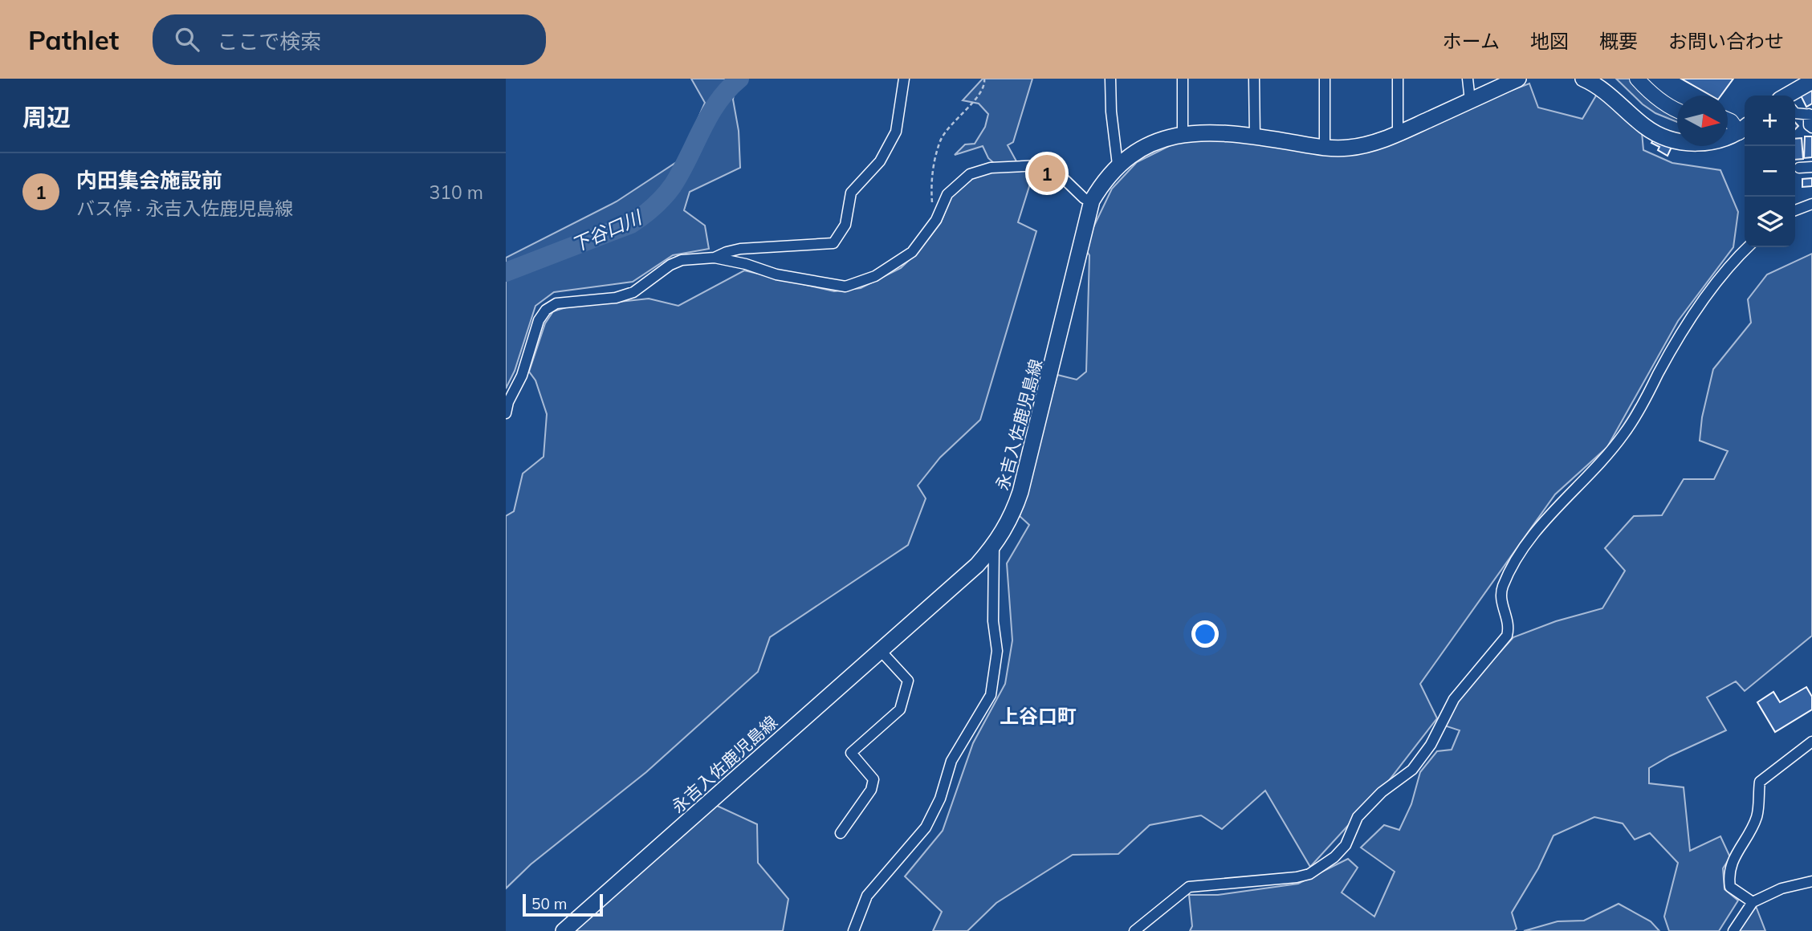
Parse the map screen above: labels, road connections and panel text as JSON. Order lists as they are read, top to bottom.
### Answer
{
  "streets": {
    "main road": ["永吉入佐鹿児島線"]
  },
  "districts": ["上谷口町"],
  "water": ["下谷口川"],
  "scale_bar": "50 m",
  "north": "right",
  "page": {
    "header": "Pathlet",
    "search": "ここで検索",
    "nav": [
      "ホーム",
      "地図",
      "概要",
      "お問い合わせ"
    ],
    "heading": "周辺",
    "map_buttons": ["+", "−"],
    "list": [
      {
        "mark": "1",
        "name": "内田集会施設前",
        "note": "バス停 · 永吉入佐鹿児島線",
        "value": "310 m"
      }
    ],
    "pins": "1",
    "scale": "50 m"
  }
}
